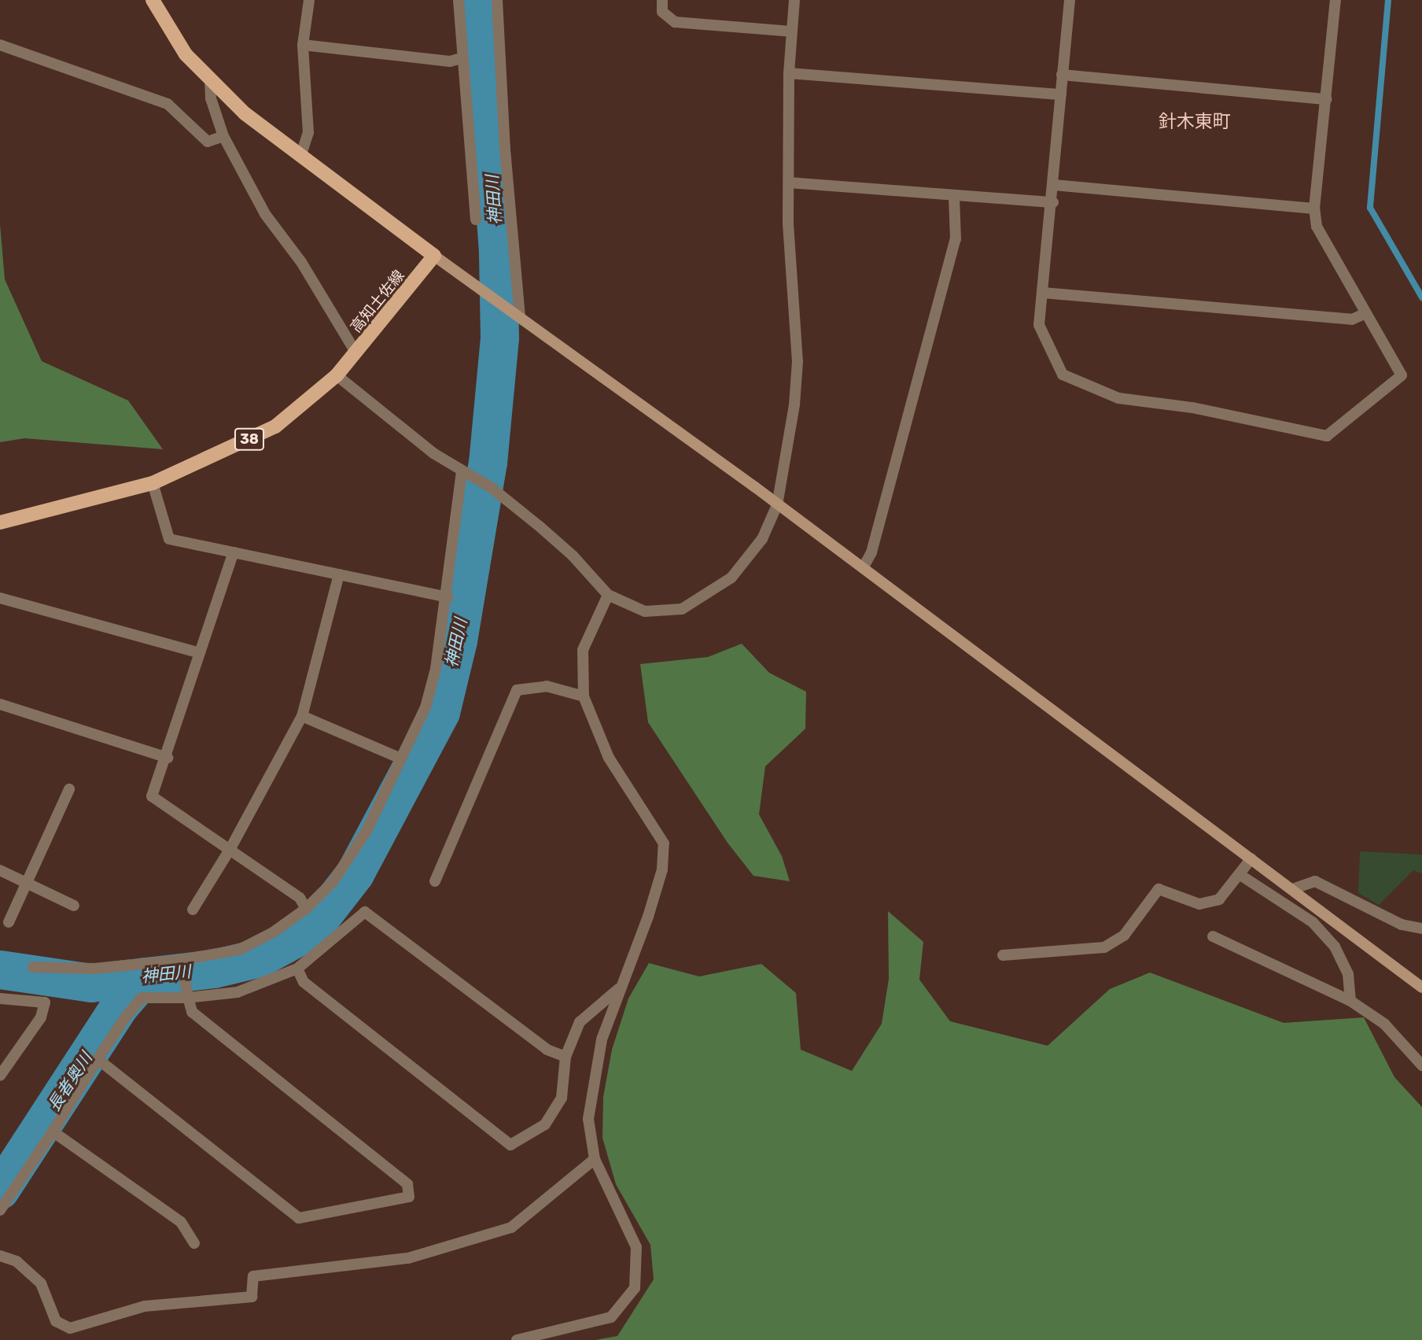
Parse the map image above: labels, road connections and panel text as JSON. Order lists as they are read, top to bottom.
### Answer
{
  "streets": {
    "main road": ["高知土佐線", "38"]
  },
  "districts": ["針木東町"],
  "water": ["神田川", "長者奥川"]
}
